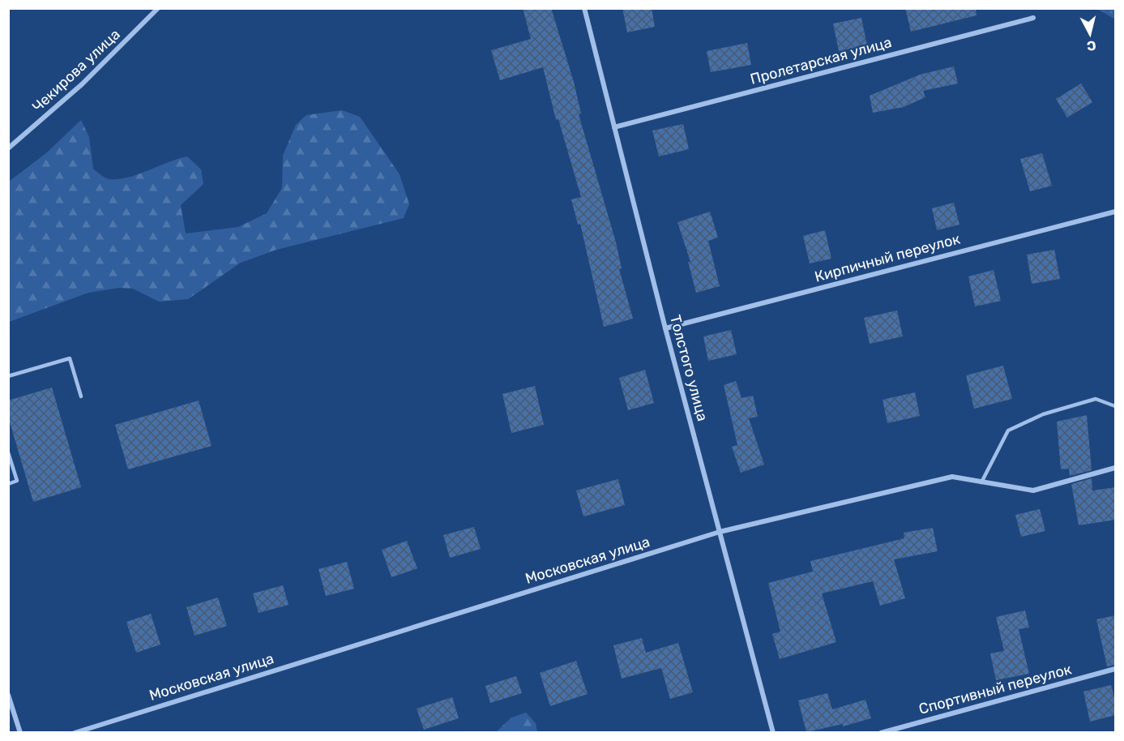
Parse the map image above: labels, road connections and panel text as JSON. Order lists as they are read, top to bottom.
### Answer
{
  "streets": {
    "street": [
      "Пролетарская улица",
      "Чекирова улица",
      "Кирпичный переулок",
      "Толстого улица",
      "Московская улица",
      "Спортивный переулок"
    ]
  },
  "crossings": [
    ["Пролетарская улица", "Толстого улица"],
    ["Кирпичный переулок", "Толстого улица"],
    ["Толстого улица", "Московская улица"]
  ],
  "north": "bottom"
}
